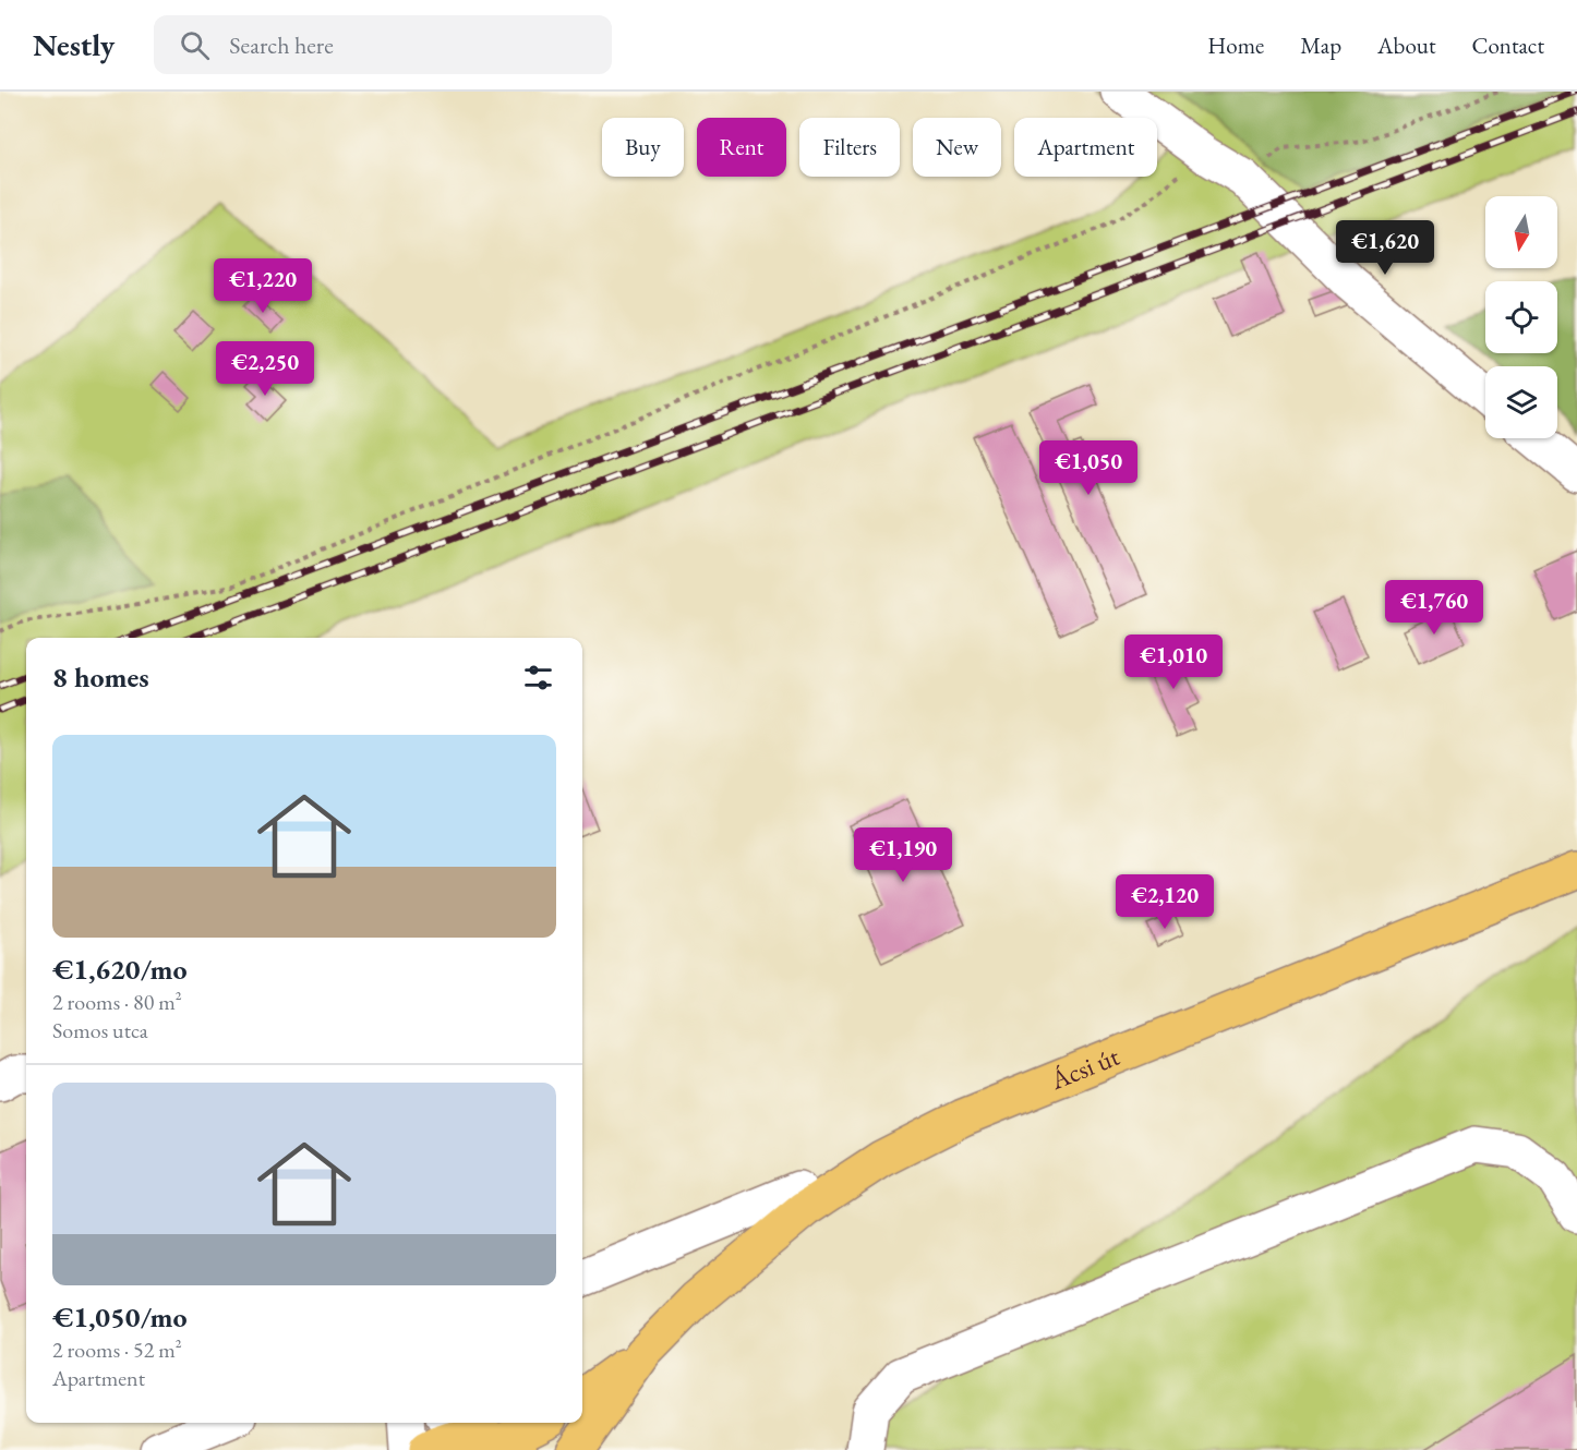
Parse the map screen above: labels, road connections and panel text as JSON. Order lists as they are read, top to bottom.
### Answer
{
  "streets": {
    "main road": ["Ácsi út"]
  },
  "north": "bottom",
  "page": {
    "header": "Nestly",
    "search": "Search here",
    "nav": [
      "Home",
      "Map",
      "About",
      "Contact"
    ],
    "chip": [
      "Buy",
      "Rent",
      "Filters",
      "New",
      "Apartment"
    ],
    "price": [
      "€1,620",
      "€1,220",
      "€2,250",
      "€1,050",
      "€1,760",
      "€1,010",
      "€1,190",
      "€2,120"
    ],
    "heading": "8 homes",
    "list": [
      {
        "name": "€1,620/mo",
        "note": "2 rooms · 80 m² · Somos utca"
      },
      {
        "name": "€1,050/mo",
        "note": "2 rooms · 52 m² · Apartment"
      }
    ]
  }
}
